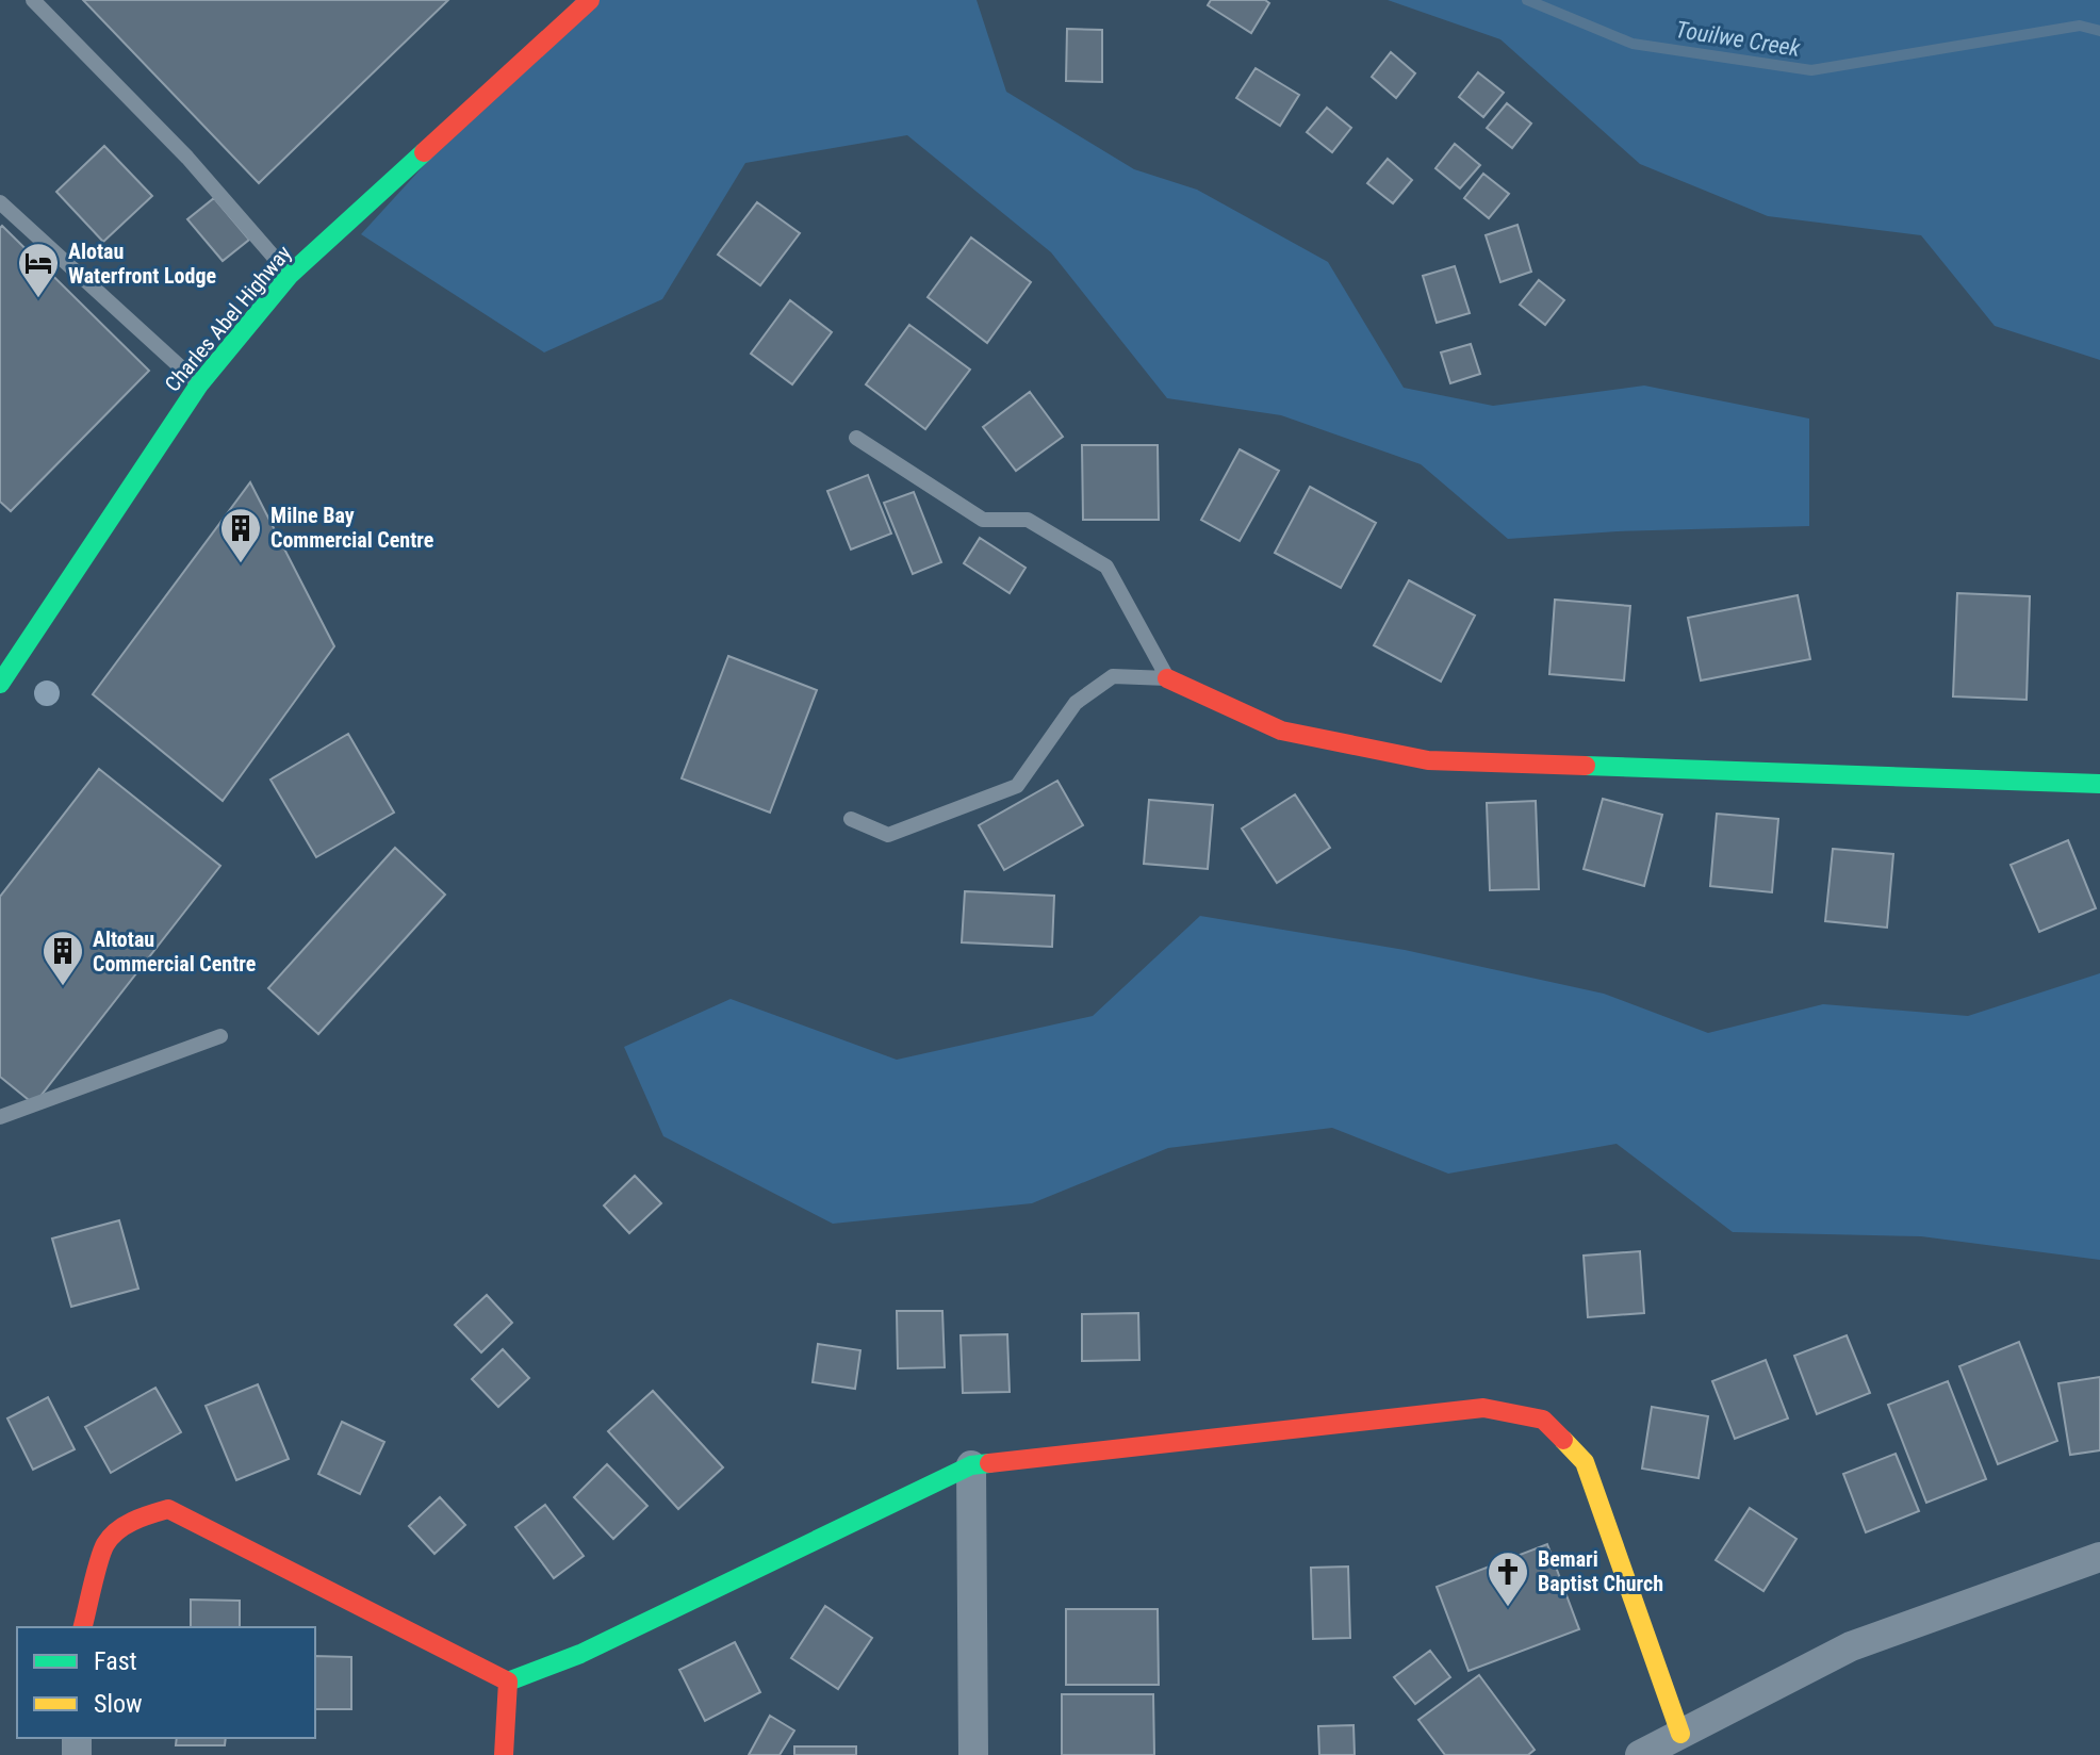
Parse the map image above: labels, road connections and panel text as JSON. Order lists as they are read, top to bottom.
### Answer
{
  "streets": {
    "street": ["Charles Abel Highway"]
  },
  "water": ["Touilwe Creek"],
  "places": {
    "hotel": ["Alotau Waterfront Lodge"],
    "building": ["Milne Bay Commercial Centre", "Altotau Commercial Centre"],
    "church": ["Bemari Baptist Church"]
  },
  "legend": ["Fast", "Slow"]
}
